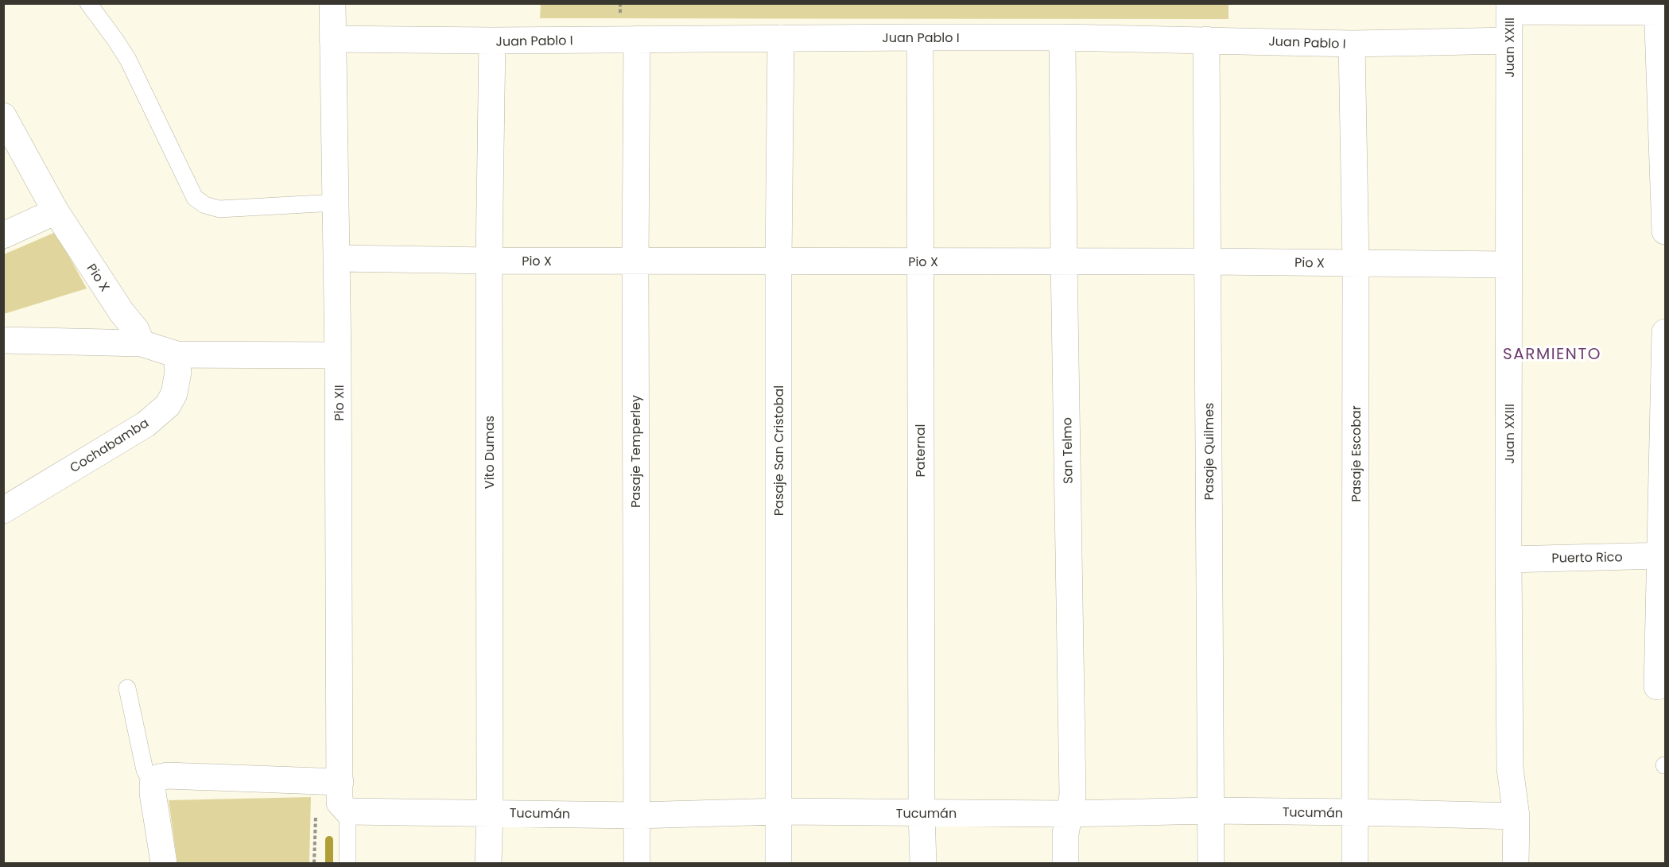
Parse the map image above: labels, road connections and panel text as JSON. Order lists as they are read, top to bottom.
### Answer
{
  "streets": {
    "street": [
      "Juan Pablo I",
      "Juan XXIII",
      "Pio X",
      "Pio XII",
      "Cochabamba",
      "Pasaje San Cristobal",
      "Paternal",
      "San Telmo",
      "Pasaje Temperley",
      "Pasaje Quilmes",
      "Vito Dumas",
      "Pasaje Escobar",
      "Puerto Rico",
      "Tucumán"
    ]
  },
  "crossings": [
    ["Juan Pablo I", "Juan XXIII"],
    ["Juan Pablo I", "Pio XII"],
    ["Juan Pablo I", "Pasaje San Cristobal"],
    ["Juan Pablo I", "Paternal"],
    ["Juan Pablo I", "San Telmo"],
    ["Juan Pablo I", "Pasaje Temperley"],
    ["Juan Pablo I", "Pasaje Quilmes"],
    ["Juan Pablo I", "Vito Dumas"],
    ["Juan Pablo I", "Pasaje Escobar"],
    ["Juan XXIII", "Pio X"],
    ["Juan XXIII", "Puerto Rico"],
    ["Juan XXIII", "Tucumán"],
    ["Pio X", "Pio XII"],
    ["Pio X", "Pasaje San Cristobal"],
    ["Pio X", "Paternal"],
    ["Pio X", "San Telmo"],
    ["Pio X", "Pasaje Temperley"],
    ["Pio X", "Pasaje Quilmes"],
    ["Pio X", "Vito Dumas"],
    ["Pio X", "Pasaje Escobar"],
    ["Pio XII", "Tucumán"],
    ["Pasaje San Cristobal", "Tucumán"],
    ["Paternal", "Tucumán"],
    ["San Telmo", "Tucumán"],
    ["Pasaje Temperley", "Tucumán"],
    ["Pasaje Quilmes", "Tucumán"],
    ["Vito Dumas", "Tucumán"],
    ["Pasaje Escobar", "Tucumán"]
  ],
  "districts": ["SARMIENTO"]
}
